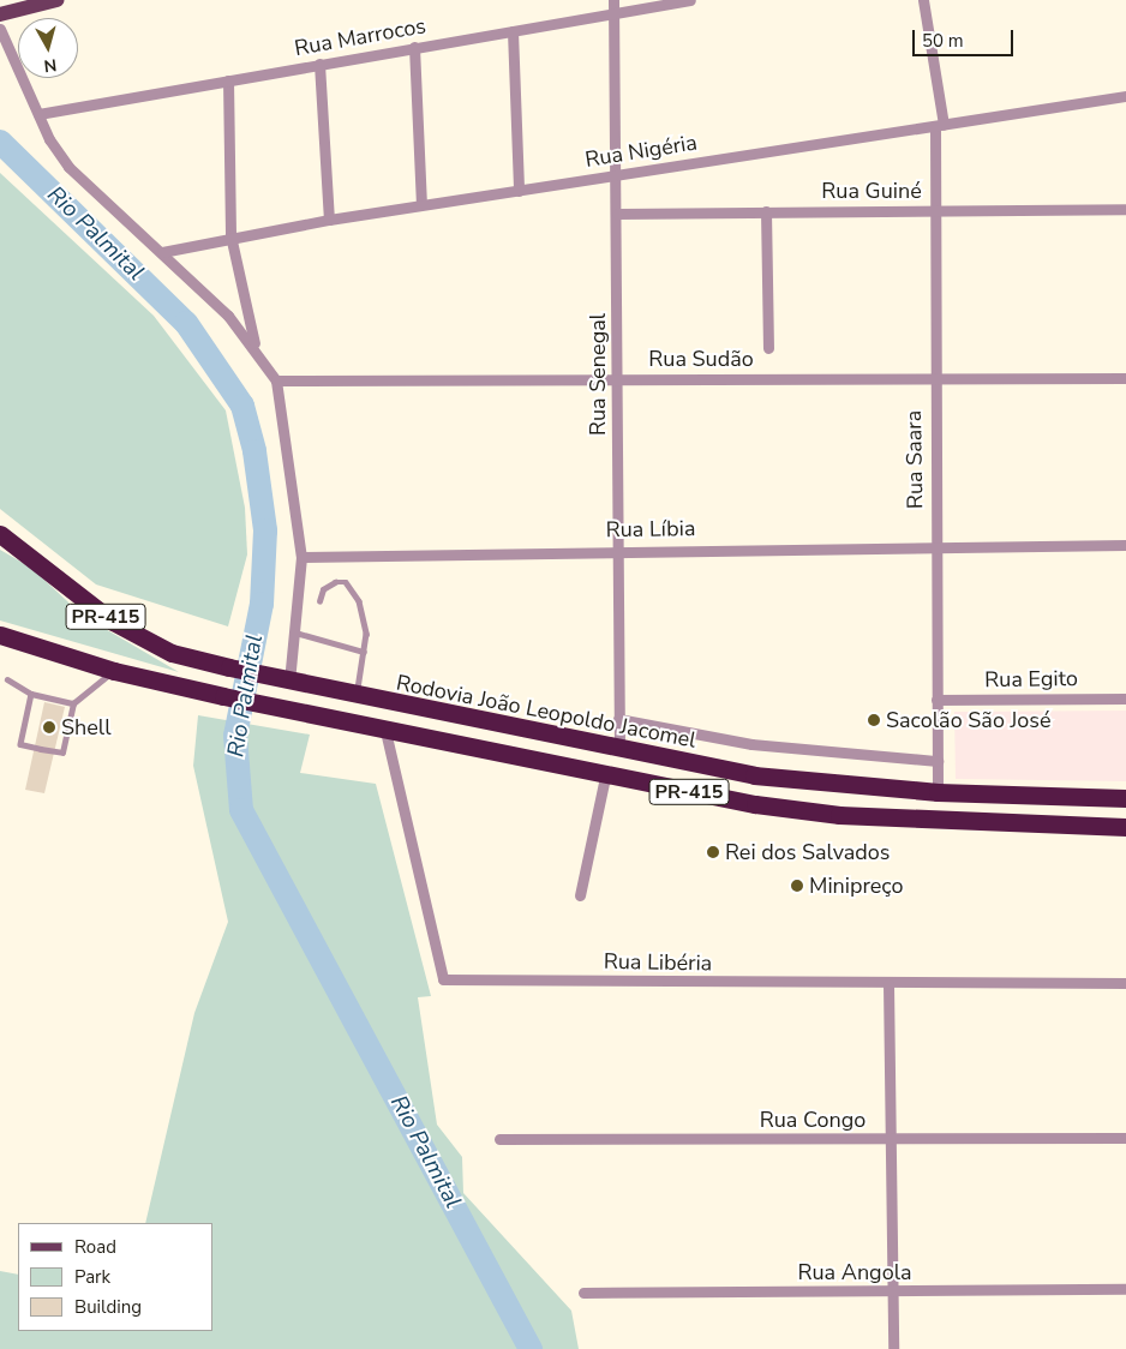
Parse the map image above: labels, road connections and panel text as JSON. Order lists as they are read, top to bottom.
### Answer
{
  "streets": {
    "highway": ["PR-415", "Rodovia João Leopoldo Jacomel"],
    "street": [
      "Rua Marrocos",
      "Rua Nigéria",
      "Rua Guiné",
      "Rua Sudão",
      "Rua Senegal",
      "Rua Saara",
      "Rua Líbia",
      "Rua Egito",
      "Rua Libéria",
      "Rua Congo",
      "Rua Angola"
    ]
  },
  "crossings": [
    ["Rua Marrocos", "Rua Senegal"],
    ["Rua Nigéria", "Rua Senegal"],
    ["Rua Nigéria", "Rua Saara"],
    ["Rua Guiné", "Rua Senegal"],
    ["Rua Guiné", "Rua Saara"],
    ["Rua Sudão", "Rua Senegal"],
    ["Rua Sudão", "Rua Saara"],
    ["Rua Senegal", "Rua Líbia"],
    ["Rua Senegal", "Rodovia João Leopoldo Jacomel"],
    ["Rua Saara", "Rua Líbia"],
    ["Rua Saara", "Rua Egito"],
    ["Rua Saara", "Rodovia João Leopoldo Jacomel"],
    ["PR-415", "Rua Libéria"]
  ],
  "water": ["Rio Palmital"],
  "places": [
    "Sacolão São José",
    "Shell",
    "Rei dos Salvados",
    "Minipreço"
  ],
  "legend": ["Road", "Park", "Building"],
  "scale_bar": "50 m",
  "north": "bottom"
}
